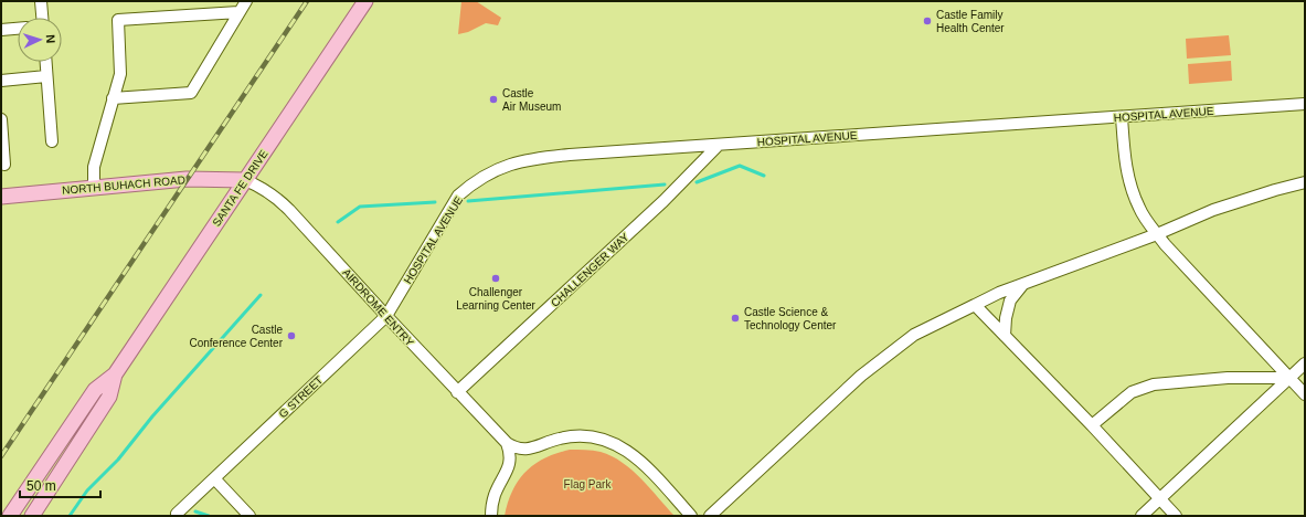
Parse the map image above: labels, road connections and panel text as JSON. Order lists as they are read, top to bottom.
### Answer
{
  "streets": {
    "main road": ["NORTH BUHACH ROAD", "SANTA FE DRIVE"],
    "street": [
      "HOSPITAL AVENUE",
      "CHALLENGER WAY",
      "AIRDROME ENTRY",
      "G STREET"
    ]
  },
  "crossings": [
    ["HOSPITAL AVENUE", "CHALLENGER WAY"],
    ["HOSPITAL AVENUE", "AIRDROME ENTRY"],
    ["HOSPITAL AVENUE", "G STREET"],
    ["NORTH BUHACH ROAD", "SANTA FE DRIVE"],
    ["NORTH BUHACH ROAD", "AIRDROME ENTRY"],
    ["SANTA FE DRIVE", "AIRDROME ENTRY"],
    ["CHALLENGER WAY", "AIRDROME ENTRY"],
    ["AIRDROME ENTRY", "G STREET"]
  ],
  "parks": ["Flag Park"],
  "places": [
    "Castle Family Health Center",
    "Castle Air Museum",
    "Challenger Learning Center",
    "Castle Science & Technology Center",
    "Castle Conference Center"
  ],
  "scale_bar": "50 m",
  "north": "right"
}
